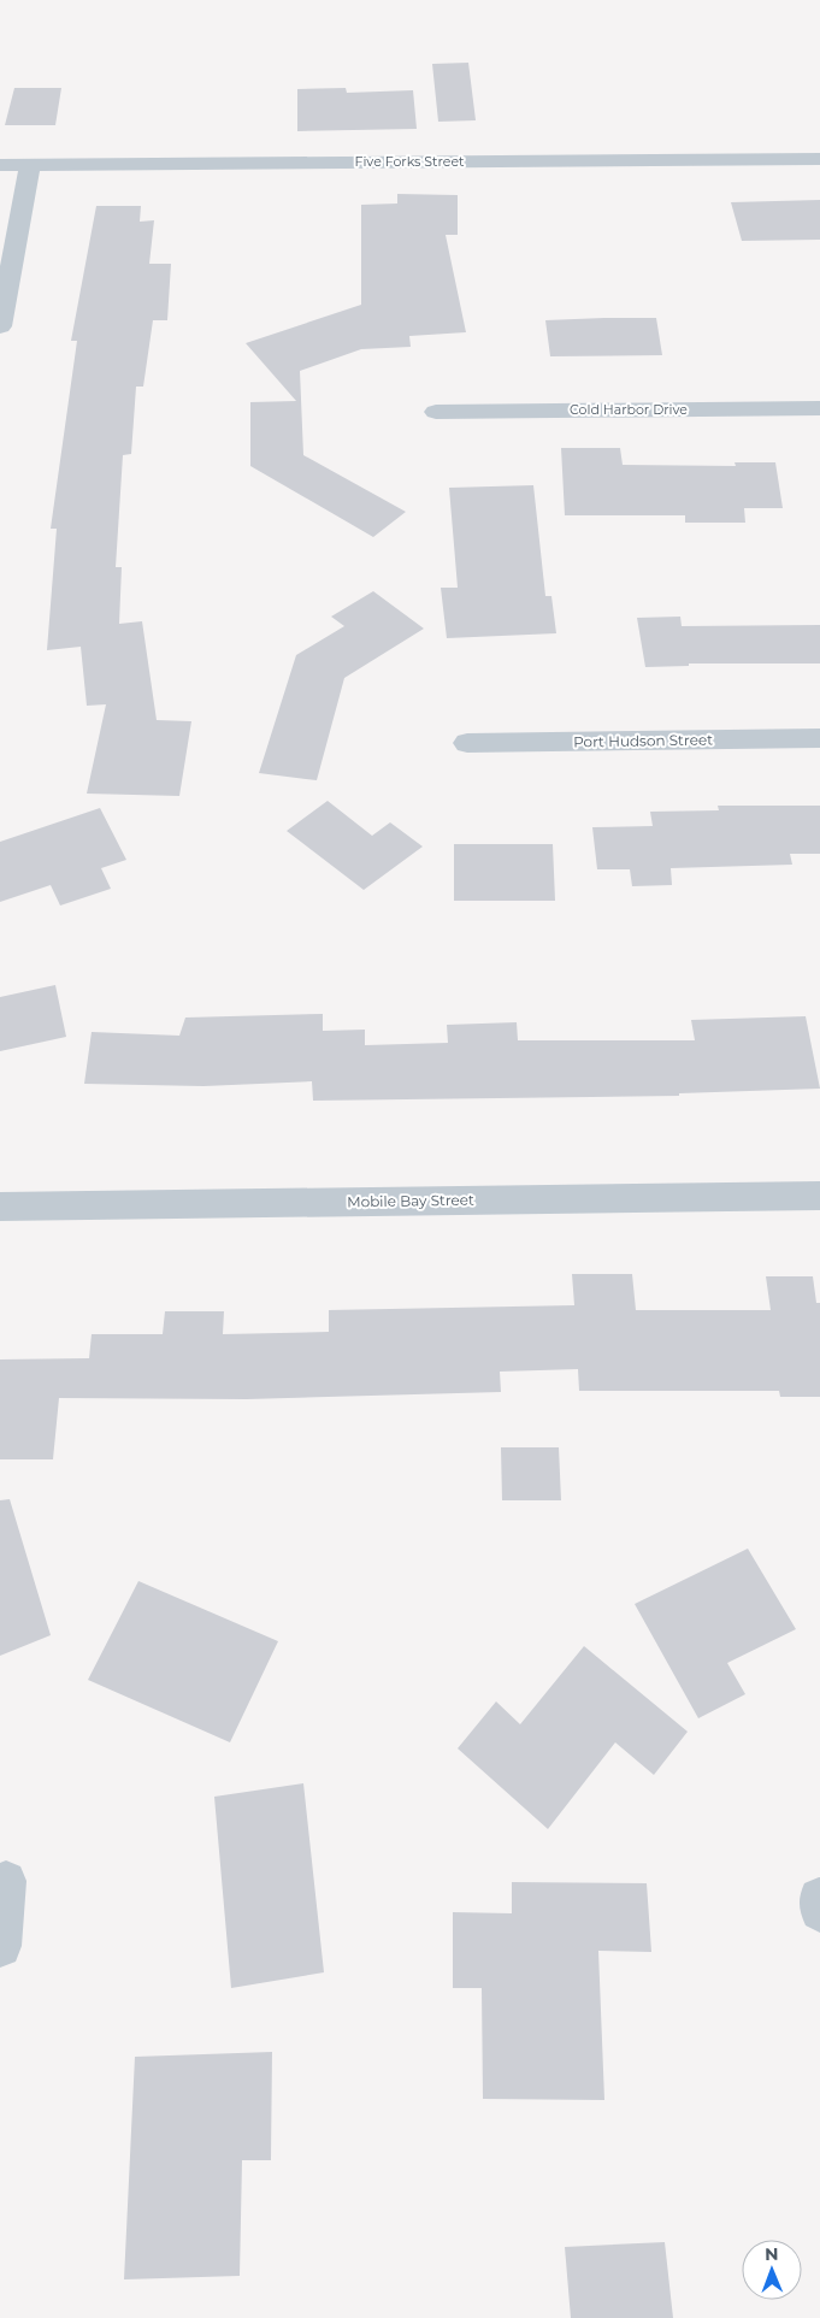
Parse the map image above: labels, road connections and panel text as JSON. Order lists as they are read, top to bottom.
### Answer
{
  "streets": {
    "street": [
      "Five Forks Street",
      "Cold Harbor Drive",
      "Port Hudson Street",
      "Mobile Bay Street"
    ]
  },
  "north": "top"
}
